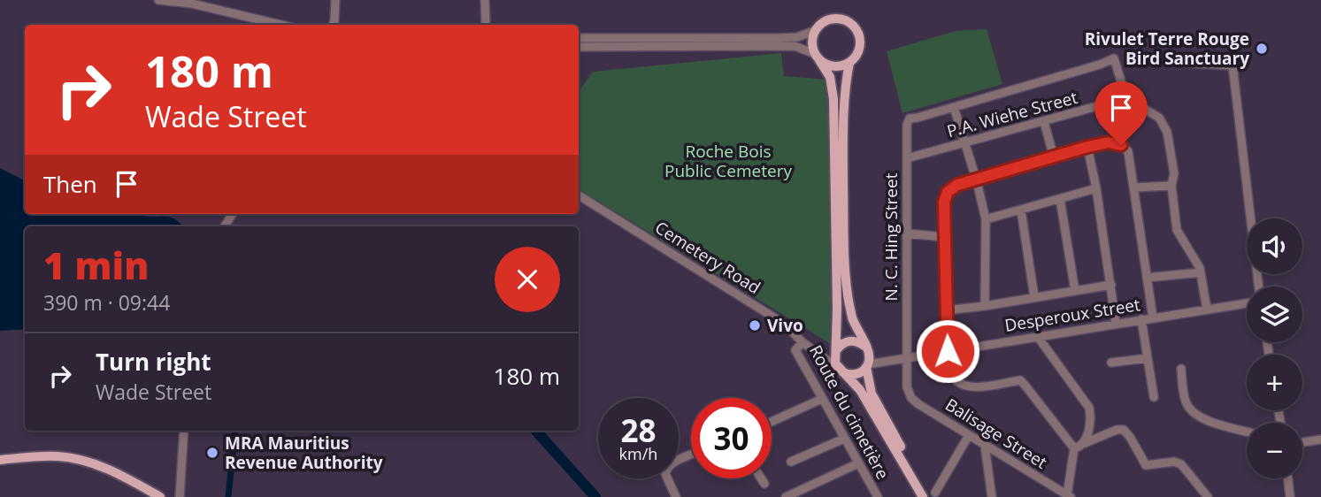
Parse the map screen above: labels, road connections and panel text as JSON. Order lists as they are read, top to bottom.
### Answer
{
  "streets": {
    "street": [
      "P.A. Wiehe Street",
      "N. C. Hing Street",
      "Cemetery Road",
      "Desperoux Street",
      "Route du cimetière",
      "Balisage Street"
    ]
  },
  "crossings": [
    ["P.A. Wiehe Street", "N. C. Hing Street"],
    ["N. C. Hing Street", "Desperoux Street"],
    ["N. C. Hing Street", "Balisage Street"],
    ["Cemetery Road", "Desperoux Street"],
    ["Cemetery Road", "Route du cimetière"],
    ["Desperoux Street", "Balisage Street"]
  ],
  "parks": ["Roche Bois Public Cemetery"],
  "places": ["Rivulet Terre Rouge Bird Sanctuary", "Vivo", "MRA Mauritius Revenue Authority"],
  "page": {
    "turn": ["180 m", "Wade Street"],
    "then": "Then",
    "map_buttons": ["+", "−"],
    "heading": ["1 min", "390 m · 09:44"],
    "list": [
      {
        "name": "Turn right",
        "note": "Wade Street",
        "value": "180 m"
      }
    ],
    "speed": "28 km/h",
    "limit": "30"
  }
}
